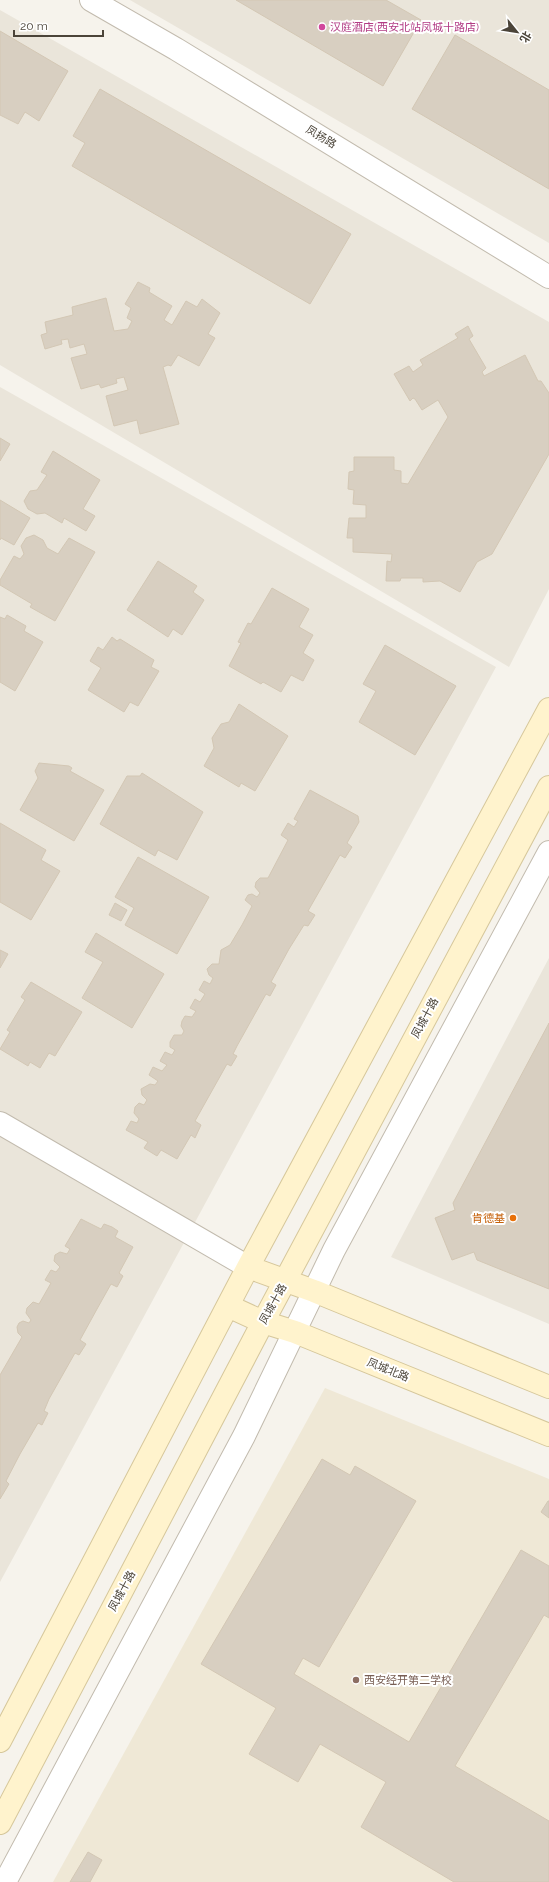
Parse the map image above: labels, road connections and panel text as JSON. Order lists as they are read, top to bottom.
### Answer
{
  "streets": {
    "main road": ["凤城十路", "凤城北路"],
    "street": ["凤扬路"]
  },
  "crossings": [
    ["凤城十路", "凤城北路"]
  ],
  "places": ["汉庭酒店(西安北站凤城十路店)", "肯德基", "西安经开第二学校"],
  "scale_bar": "20 m",
  "north": "bottom right"
}
